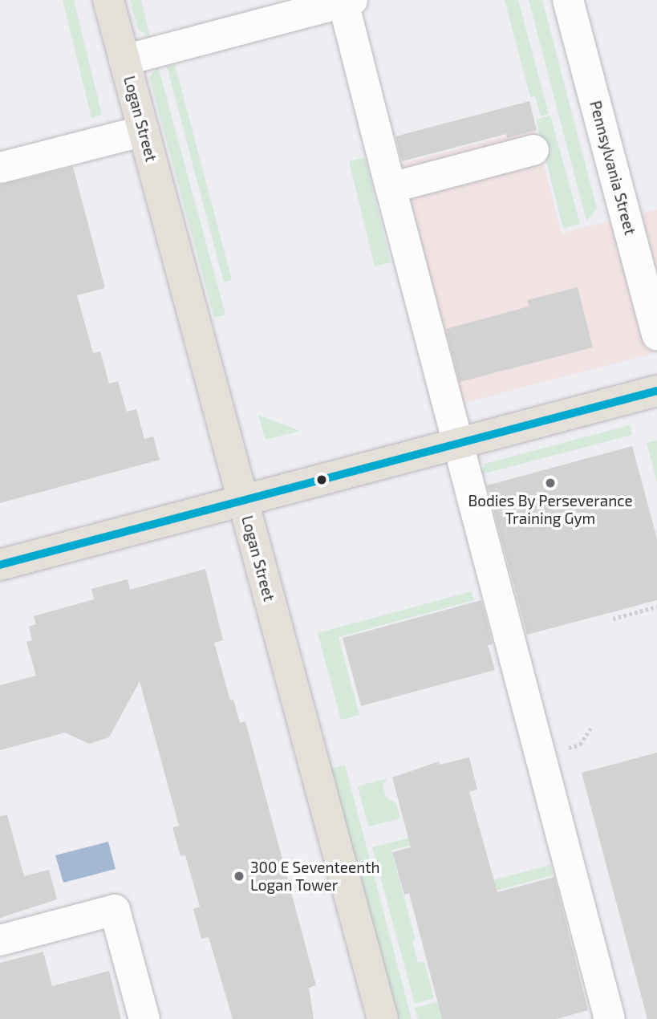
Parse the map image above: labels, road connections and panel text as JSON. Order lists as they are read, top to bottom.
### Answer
{
  "streets": {
    "main road": ["Logan Street"],
    "street": ["Pennsylvania Street"]
  },
  "places": ["Bodies By Perseverance Training Gym", "300 E Seventeenth Logan Tower"]
}
